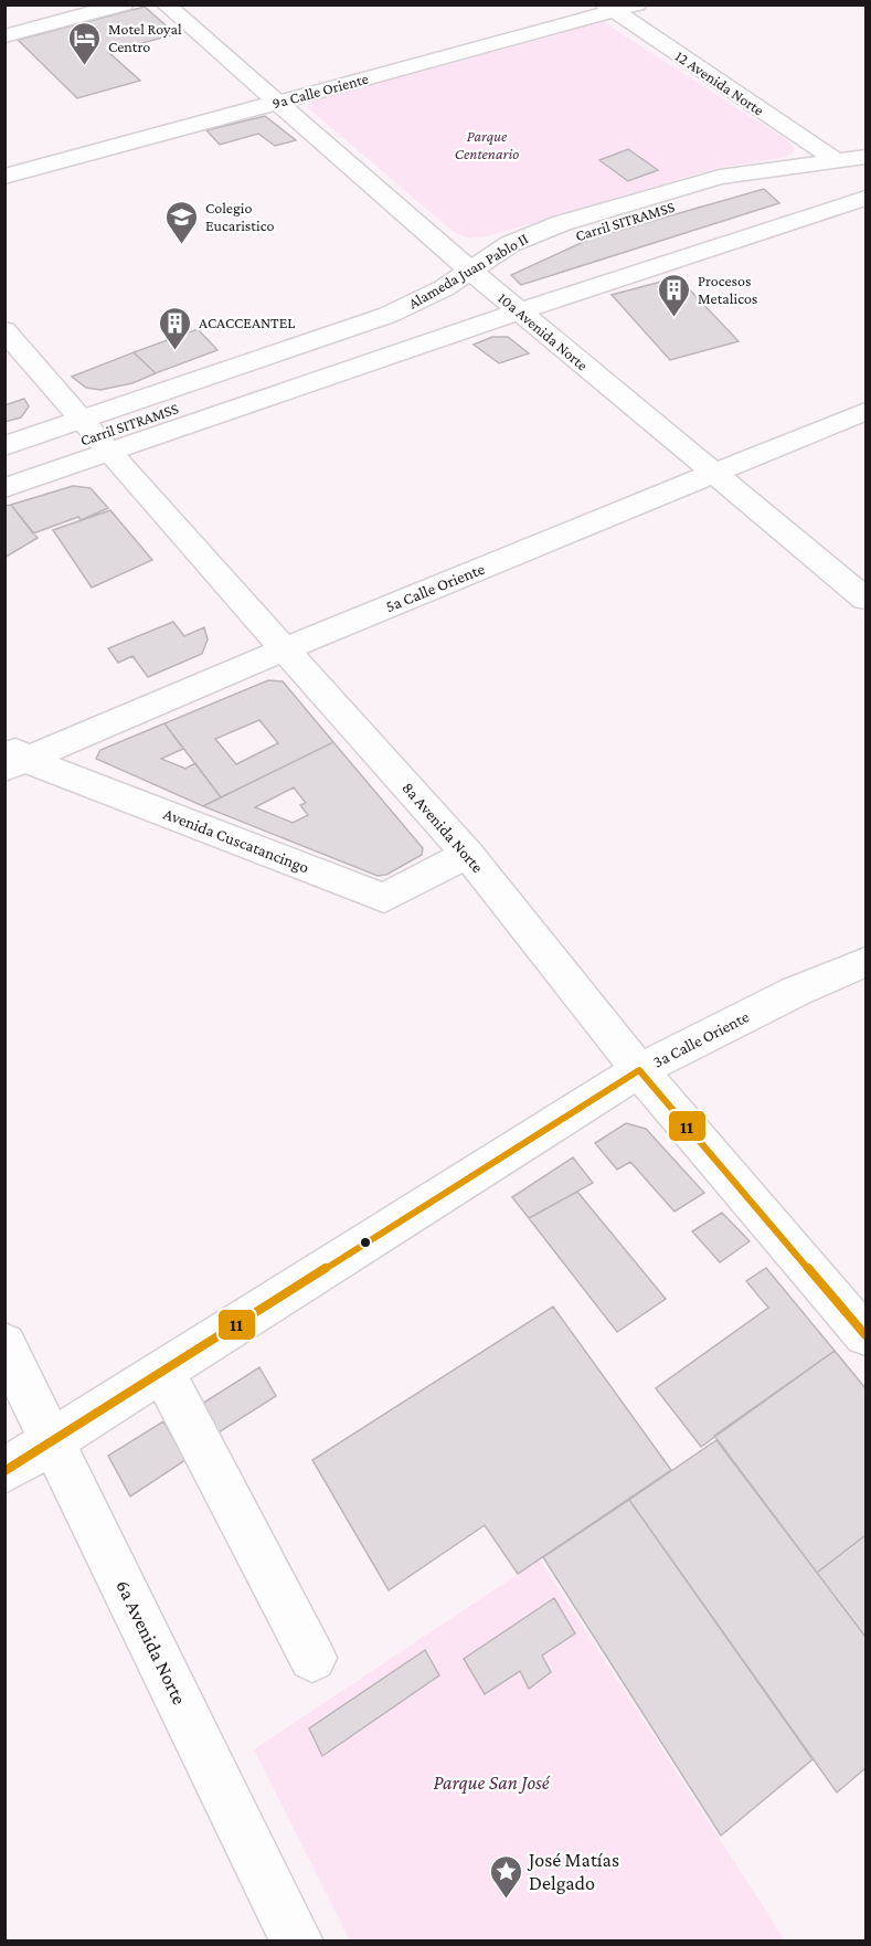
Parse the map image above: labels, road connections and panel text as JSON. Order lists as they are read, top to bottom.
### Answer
{
  "streets": {
    "street": [
      "12 Avenida Norte",
      "9a Calle Oriente",
      "Carril SITRAMSS",
      "Alameda Juan Pablo II",
      "10a Avenida Norte",
      "5a Calle Oriente",
      "8a Avenida Norte",
      "Avenida Cuscatancingo",
      "3a Calle Oriente",
      "6a Avenida Norte"
    ]
  },
  "crossings": [
    ["12 Avenida Norte", "9a Calle Oriente"],
    ["12 Avenida Norte", "Alameda Juan Pablo II"],
    ["9a Calle Oriente", "10a Avenida Norte"],
    ["Carril SITRAMSS", "Alameda Juan Pablo II"],
    ["Carril SITRAMSS", "10a Avenida Norte"],
    ["Carril SITRAMSS", "8a Avenida Norte"],
    ["Alameda Juan Pablo II", "10a Avenida Norte"],
    ["Alameda Juan Pablo II", "8a Avenida Norte"],
    ["10a Avenida Norte", "5a Calle Oriente"],
    ["5a Calle Oriente", "8a Avenida Norte"],
    ["5a Calle Oriente", "Avenida Cuscatancingo"],
    ["8a Avenida Norte", "Avenida Cuscatancingo"],
    ["8a Avenida Norte", "3a Calle Oriente"],
    ["3a Calle Oriente", "6a Avenida Norte"]
  ],
  "parks": ["Parque Centenario", "Parque San José"],
  "places": {
    "hotel": ["Motel Royal Centro"],
    "school or university": ["Colegio Eucaristico"],
    "building": ["Procesos Metalicos", "ACACCEANTEL"],
    "place": ["José Matías Delgado"]
  },
  "lines": ["transit line 11"]
}
